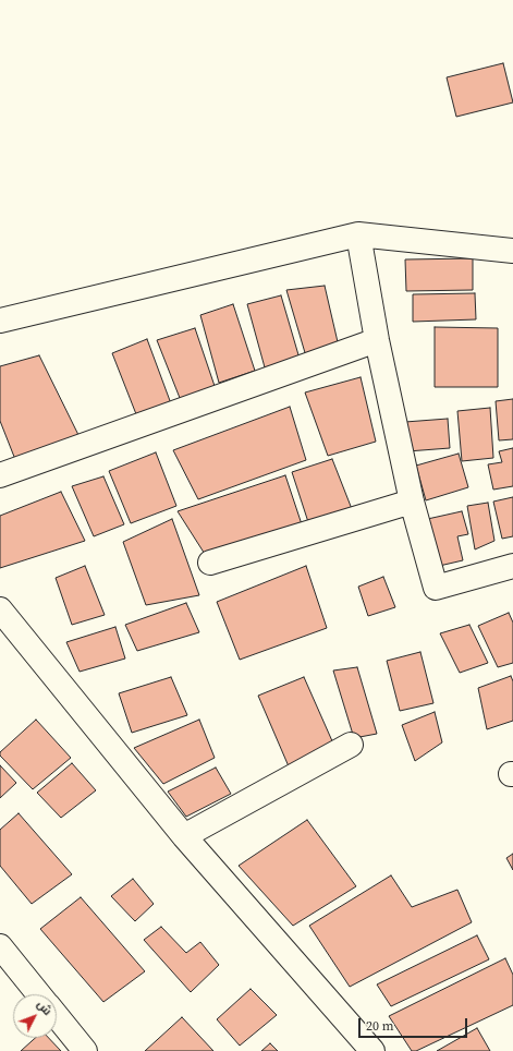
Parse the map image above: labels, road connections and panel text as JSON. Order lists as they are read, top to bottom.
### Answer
{
  "scale_bar": "20 m",
  "north": "top right"
}
